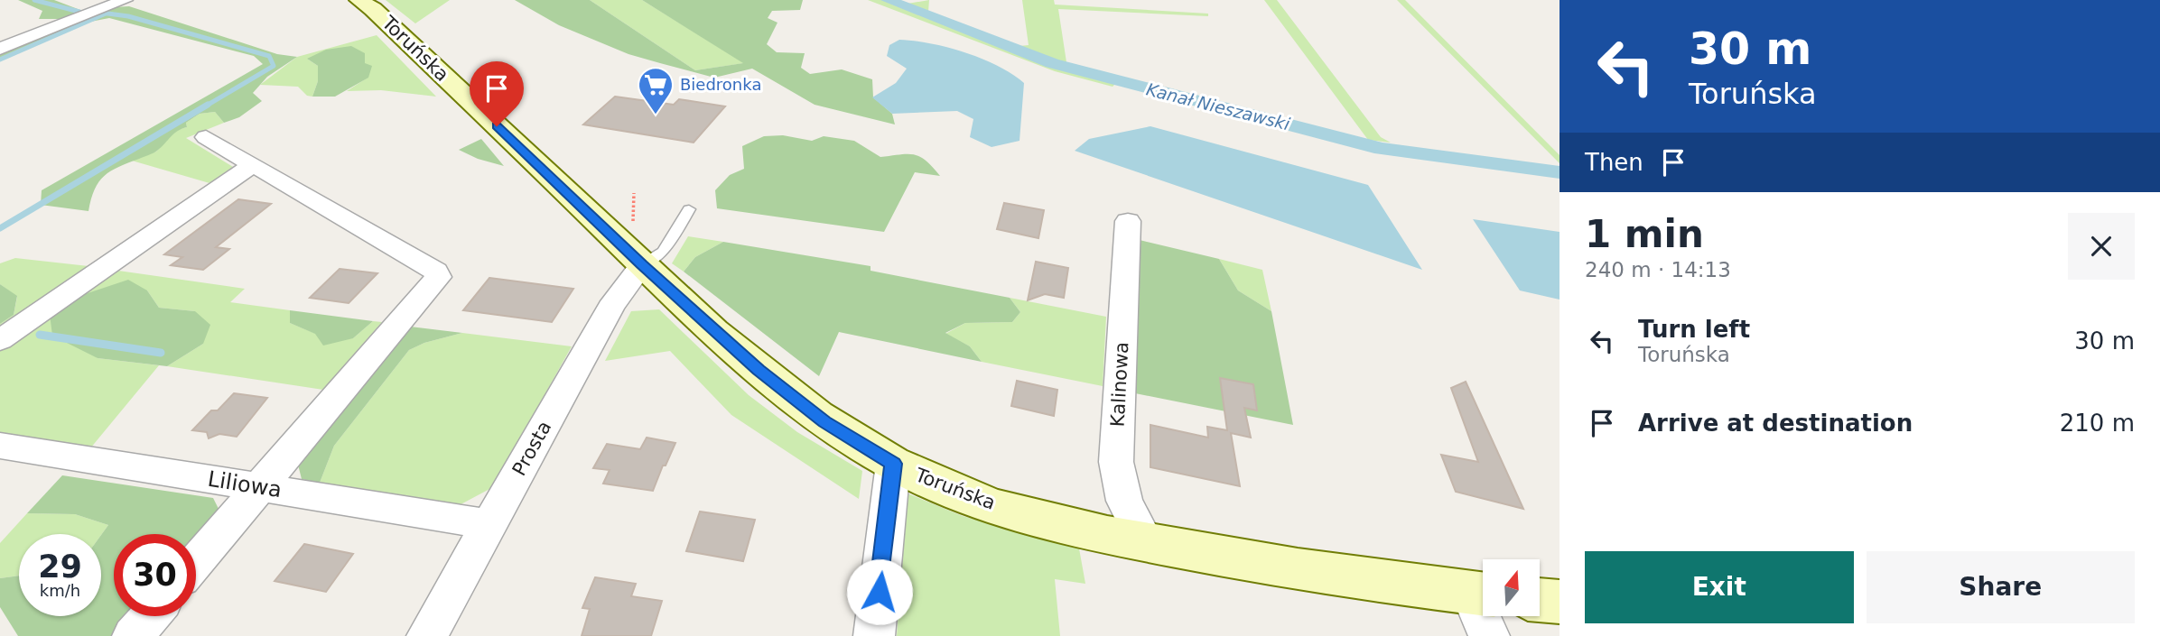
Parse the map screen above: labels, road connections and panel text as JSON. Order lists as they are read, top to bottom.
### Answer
{
  "streets": {
    "main road": ["Toruńska"],
    "street": ["Kalinowa", "Prosta", "Liliowa"]
  },
  "crossings": [
    ["Toruńska", "Kalinowa"],
    ["Toruńska", "Prosta"],
    ["Prosta", "Liliowa"]
  ],
  "water": ["Kanał Nieszawski"],
  "places": {
    "supermarket": ["Biedronka"]
  },
  "north": "top",
  "page": {
    "turn": ["30 m", "Toruńska"],
    "then": "Then",
    "heading": ["1 min", "240 m · 14:13"],
    "list": [
      {
        "name": "Turn left",
        "note": "Toruńska",
        "value": "30 m"
      },
      {
        "name": "Arrive at destination",
        "value": "210 m"
      }
    ],
    "speed": "29 km/h",
    "limit": "30",
    "buttons": ["Exit", "Share"]
  }
}
